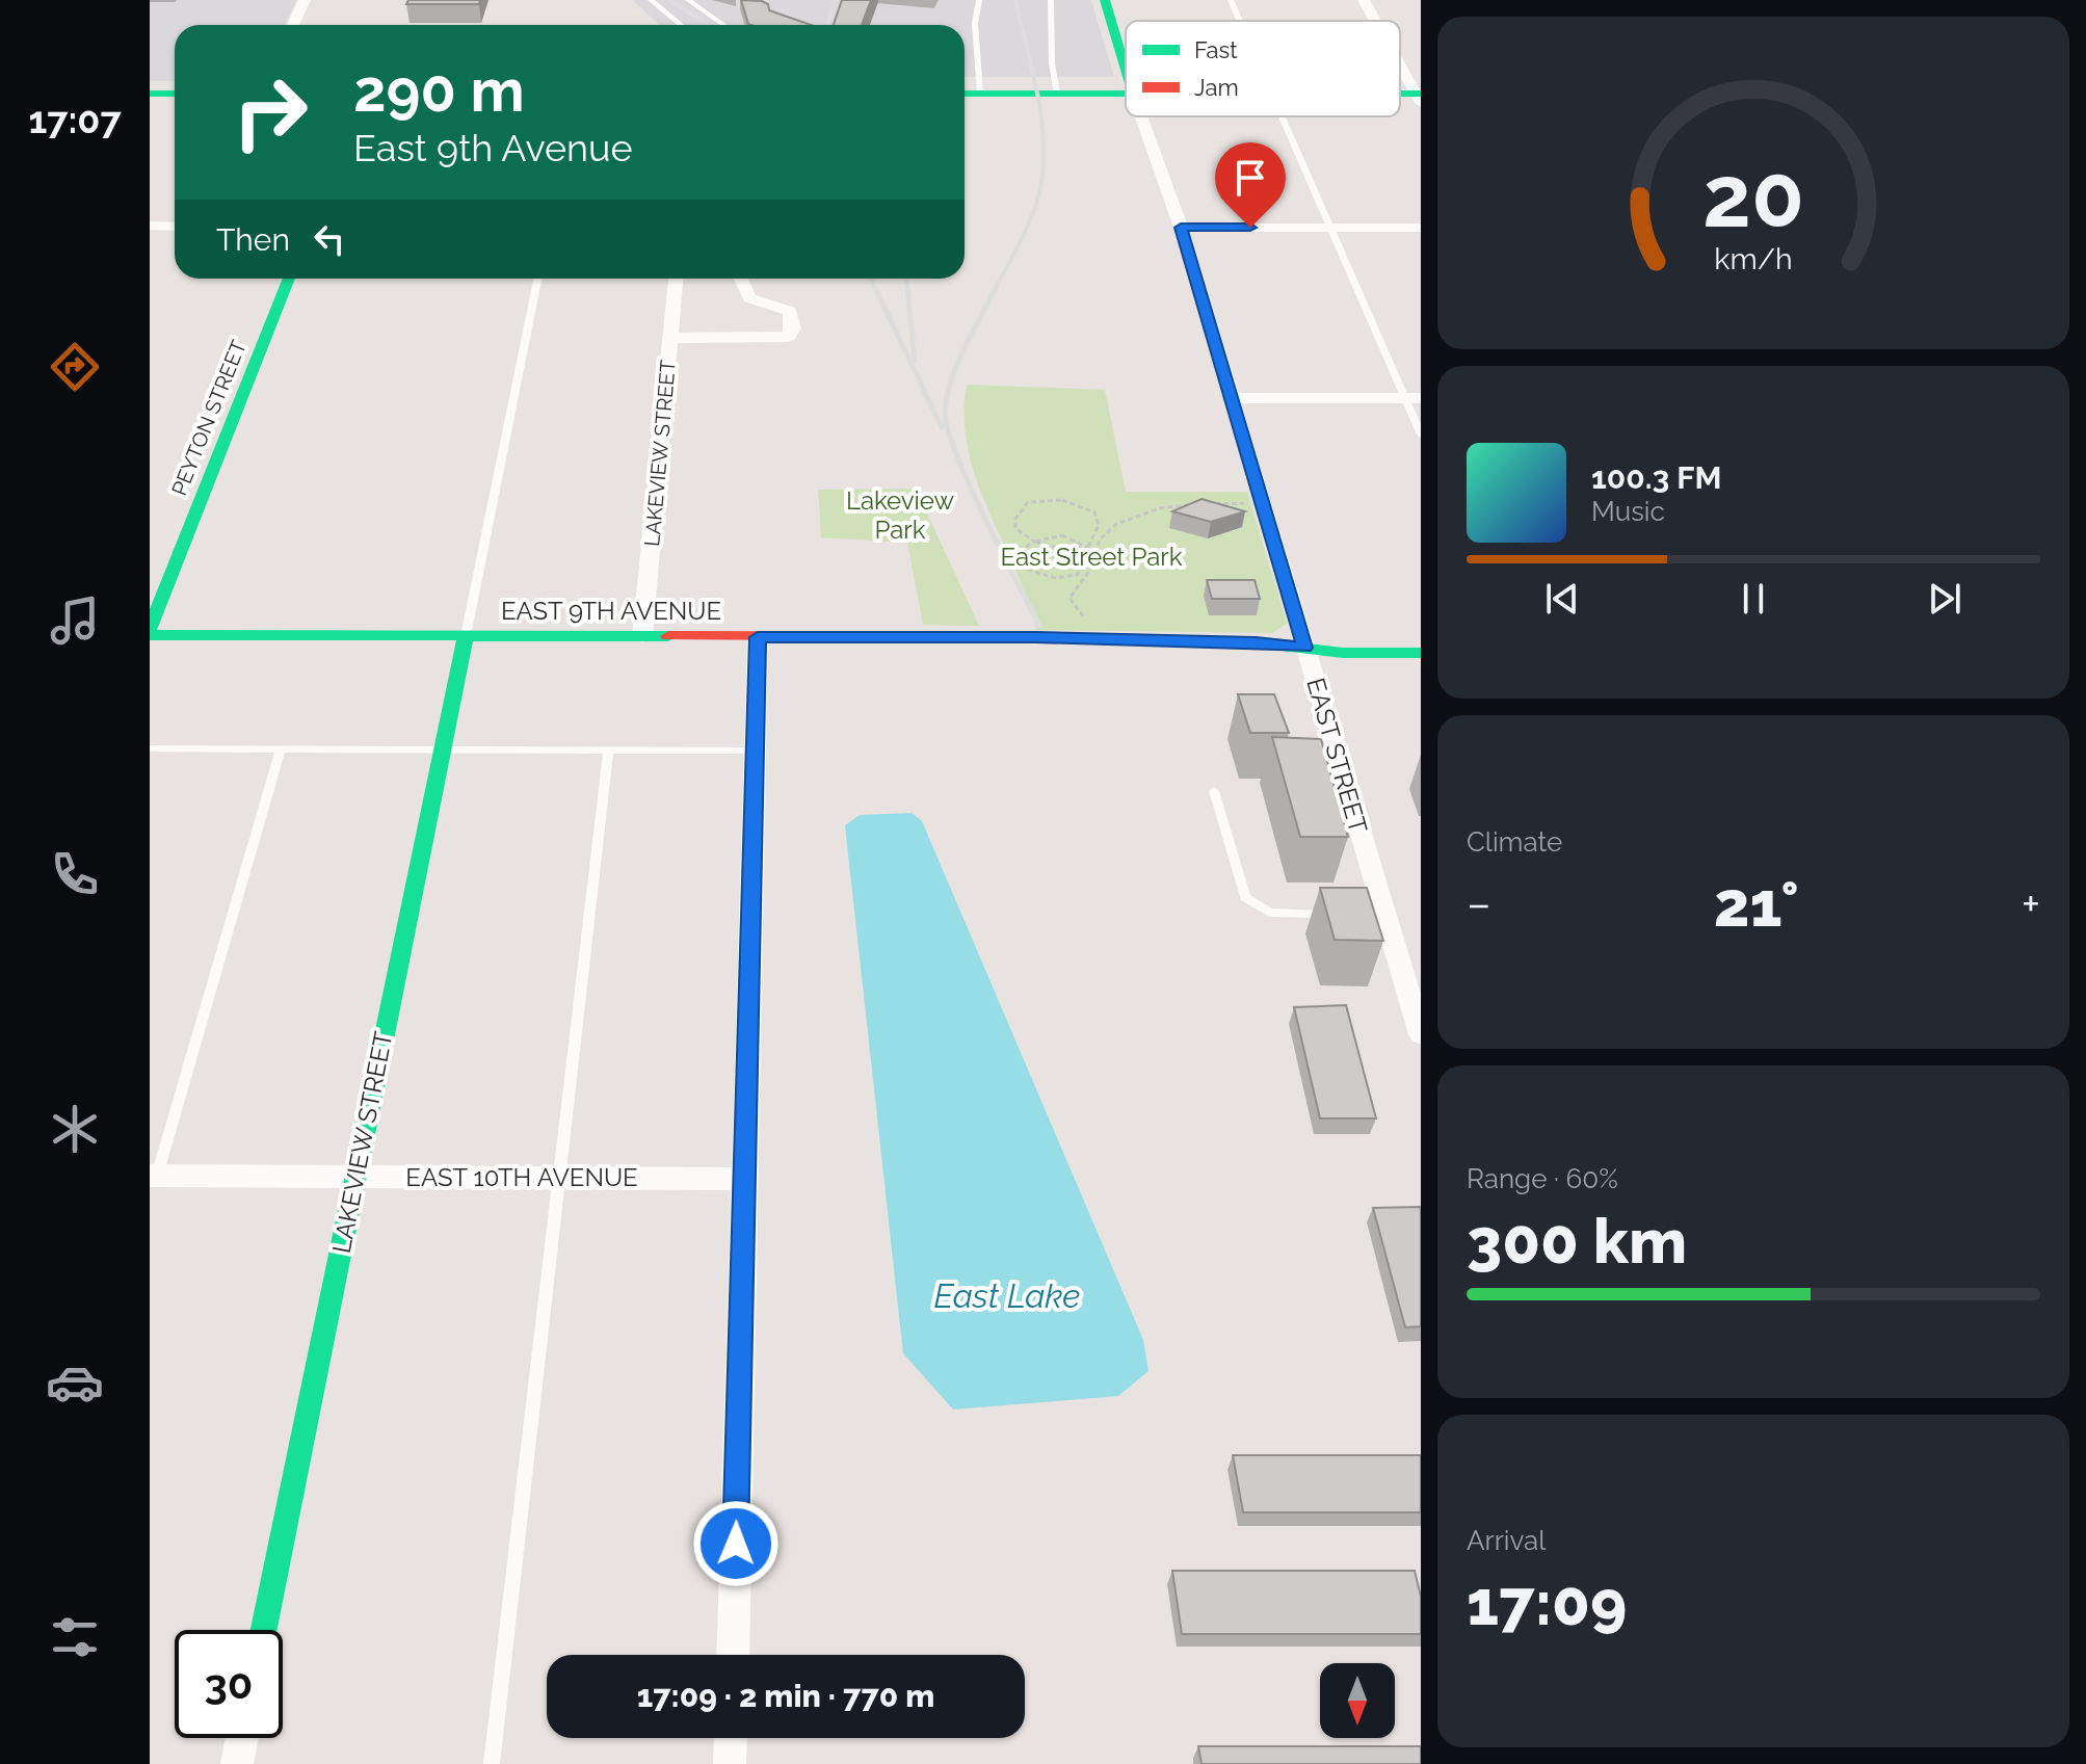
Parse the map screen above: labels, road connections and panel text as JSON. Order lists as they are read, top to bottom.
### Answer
{
  "streets": {
    "street": [
      "PEYTON STREET",
      "LAKEVIEW STREET",
      "EAST 9TH AVENUE",
      "EAST STREET",
      "EAST 10TH AVENUE"
    ]
  },
  "crossings": [
    ["PEYTON STREET", "EAST 9TH AVENUE"],
    ["LAKEVIEW STREET", "EAST 9TH AVENUE"],
    ["LAKEVIEW STREET", "EAST 10TH AVENUE"],
    ["EAST 9TH AVENUE", "EAST STREET"]
  ],
  "water": ["East Lake"],
  "parks": ["Lakeview Park", "East Street Park"],
  "legend": ["Fast", "Jam"],
  "north": "bottom",
  "page": {
    "tabs": "17:07",
    "turn": ["290 m", "East 9th Avenue"],
    "then": "Then",
    "song": ["100.3 FM", "Music"],
    "tile": [
      "Climate",
      ["Range · 60%", "300 km"],
      ["Arrival", "17:09"]
    ],
    "heat": ["−", "21°", "+"],
    "limit": "30",
    "trip": "17:09 · 2 min · 770 m",
    "gauge": ["20", "km/h"]
  }
}
